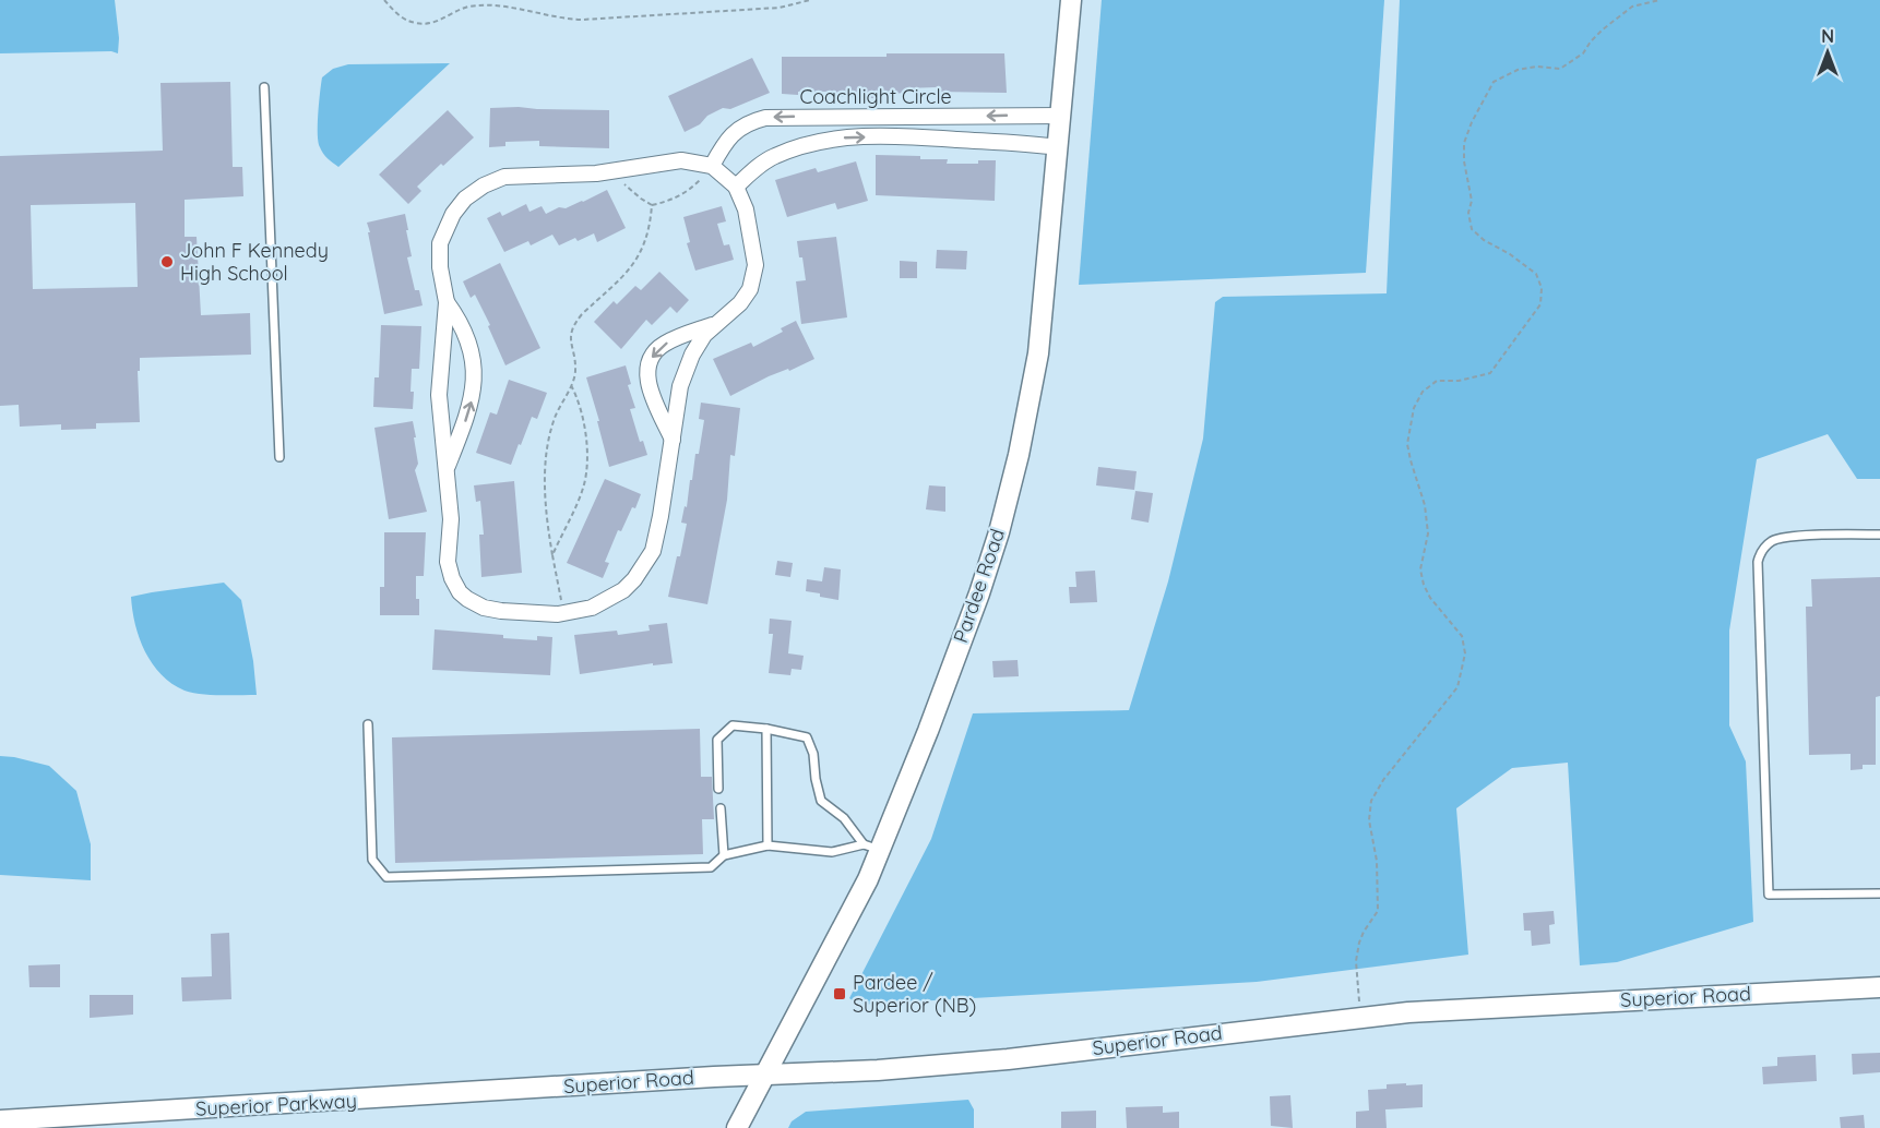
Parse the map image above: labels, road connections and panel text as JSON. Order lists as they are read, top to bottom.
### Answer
{
  "streets": {
    "main road": ["Pardee Road", "Superior Road", "Superior Parkway"],
    "street": ["Coachlight Circle"]
  },
  "crossings": [
    ["Coachlight Circle", "Pardee Road"],
    ["Pardee Road", "Superior Road"],
    ["Superior Road", "Superior Parkway"]
  ],
  "places": {
    "other": ["John F Kennedy High School"],
    "transit": ["Pardee / Superior (NB)"]
  },
  "north": "top"
}
